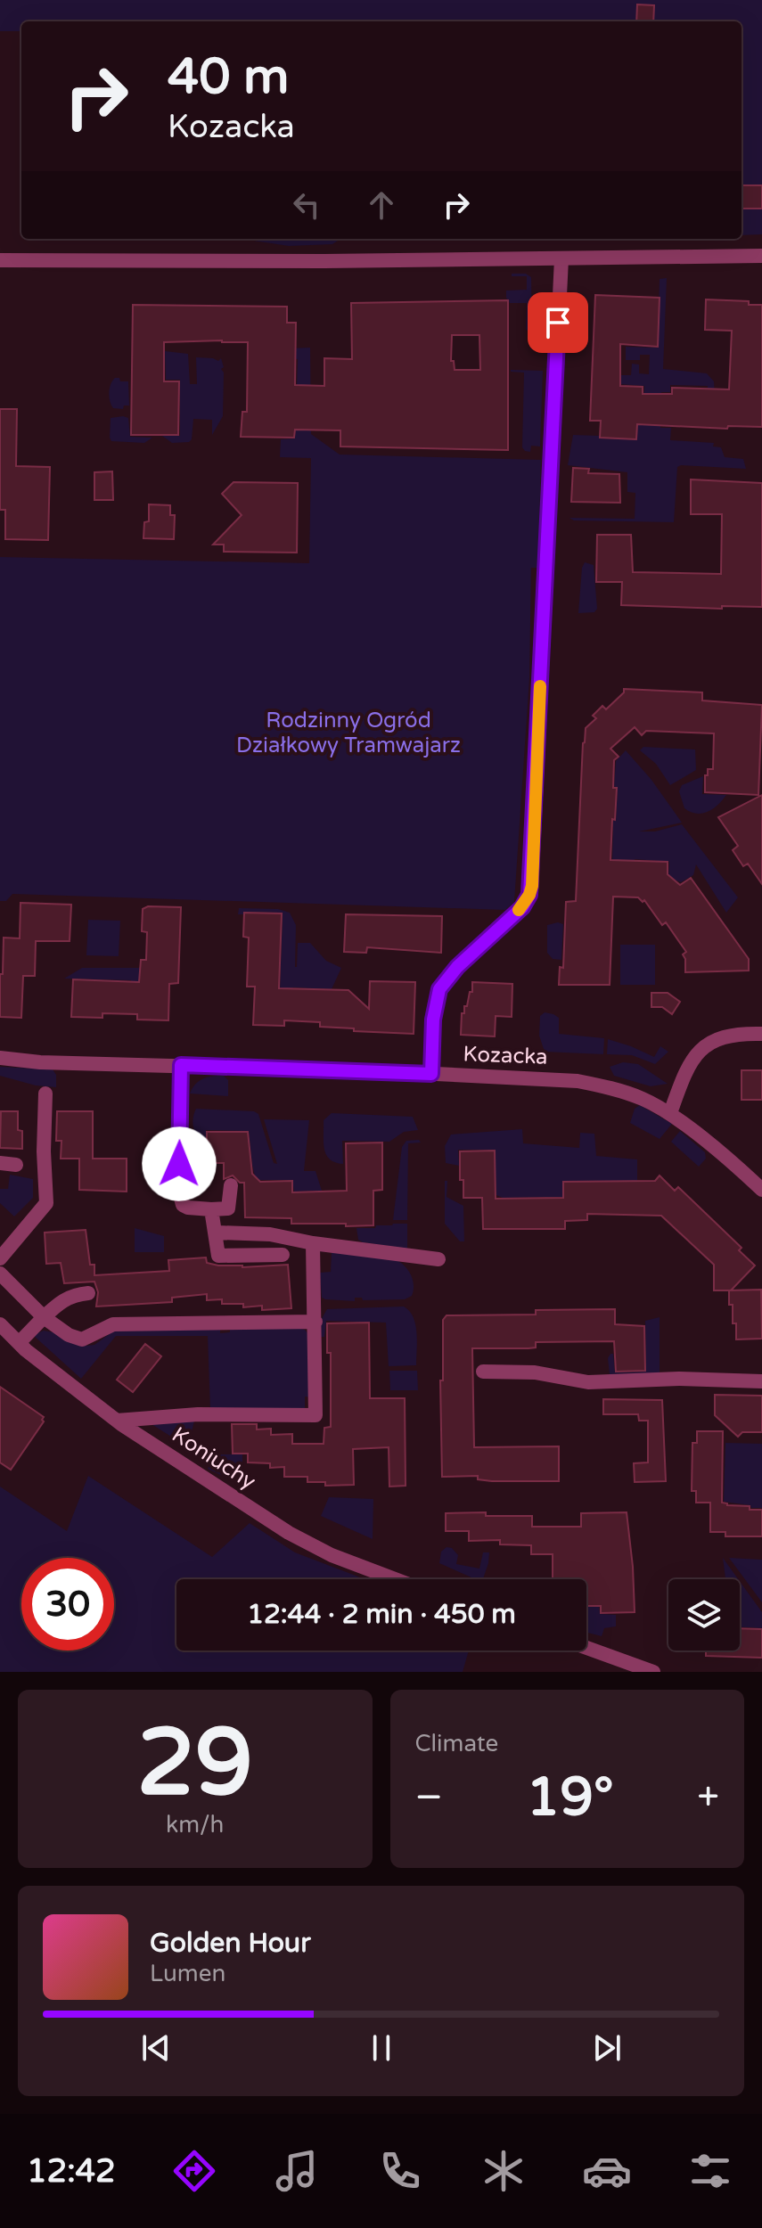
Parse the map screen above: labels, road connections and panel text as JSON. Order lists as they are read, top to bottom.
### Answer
{
  "streets": {
    "street": ["Kozacka", "Koniuchy"]
  },
  "parks": ["Rodzinny Ogród Działkowy Tramwajarz"],
  "page": {
    "turn": ["40 m", "Kozacka"],
    "limit": "30",
    "trip": "12:44 · 2 min · 450 m",
    "tile": [
      ["29", "km/h"],
      "Climate"
    ],
    "heat": ["−", "19°", "+"],
    "song": ["Golden Hour", "Lumen"],
    "tabs": "12:42"
  }
}
